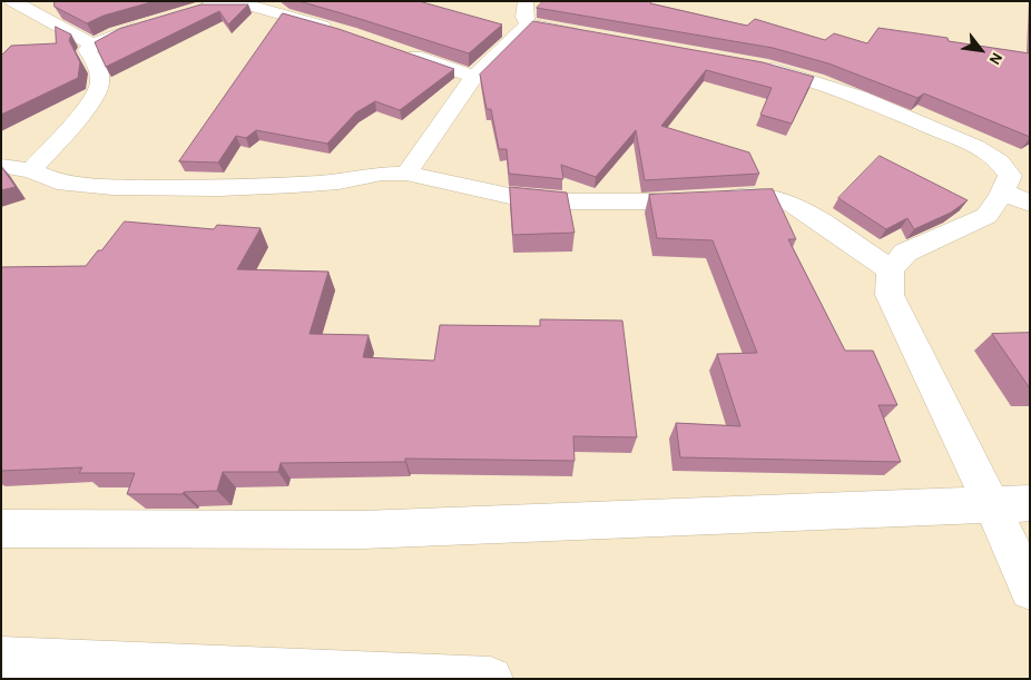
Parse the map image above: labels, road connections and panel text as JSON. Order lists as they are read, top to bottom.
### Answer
{
  "north": "bottom right"
}
